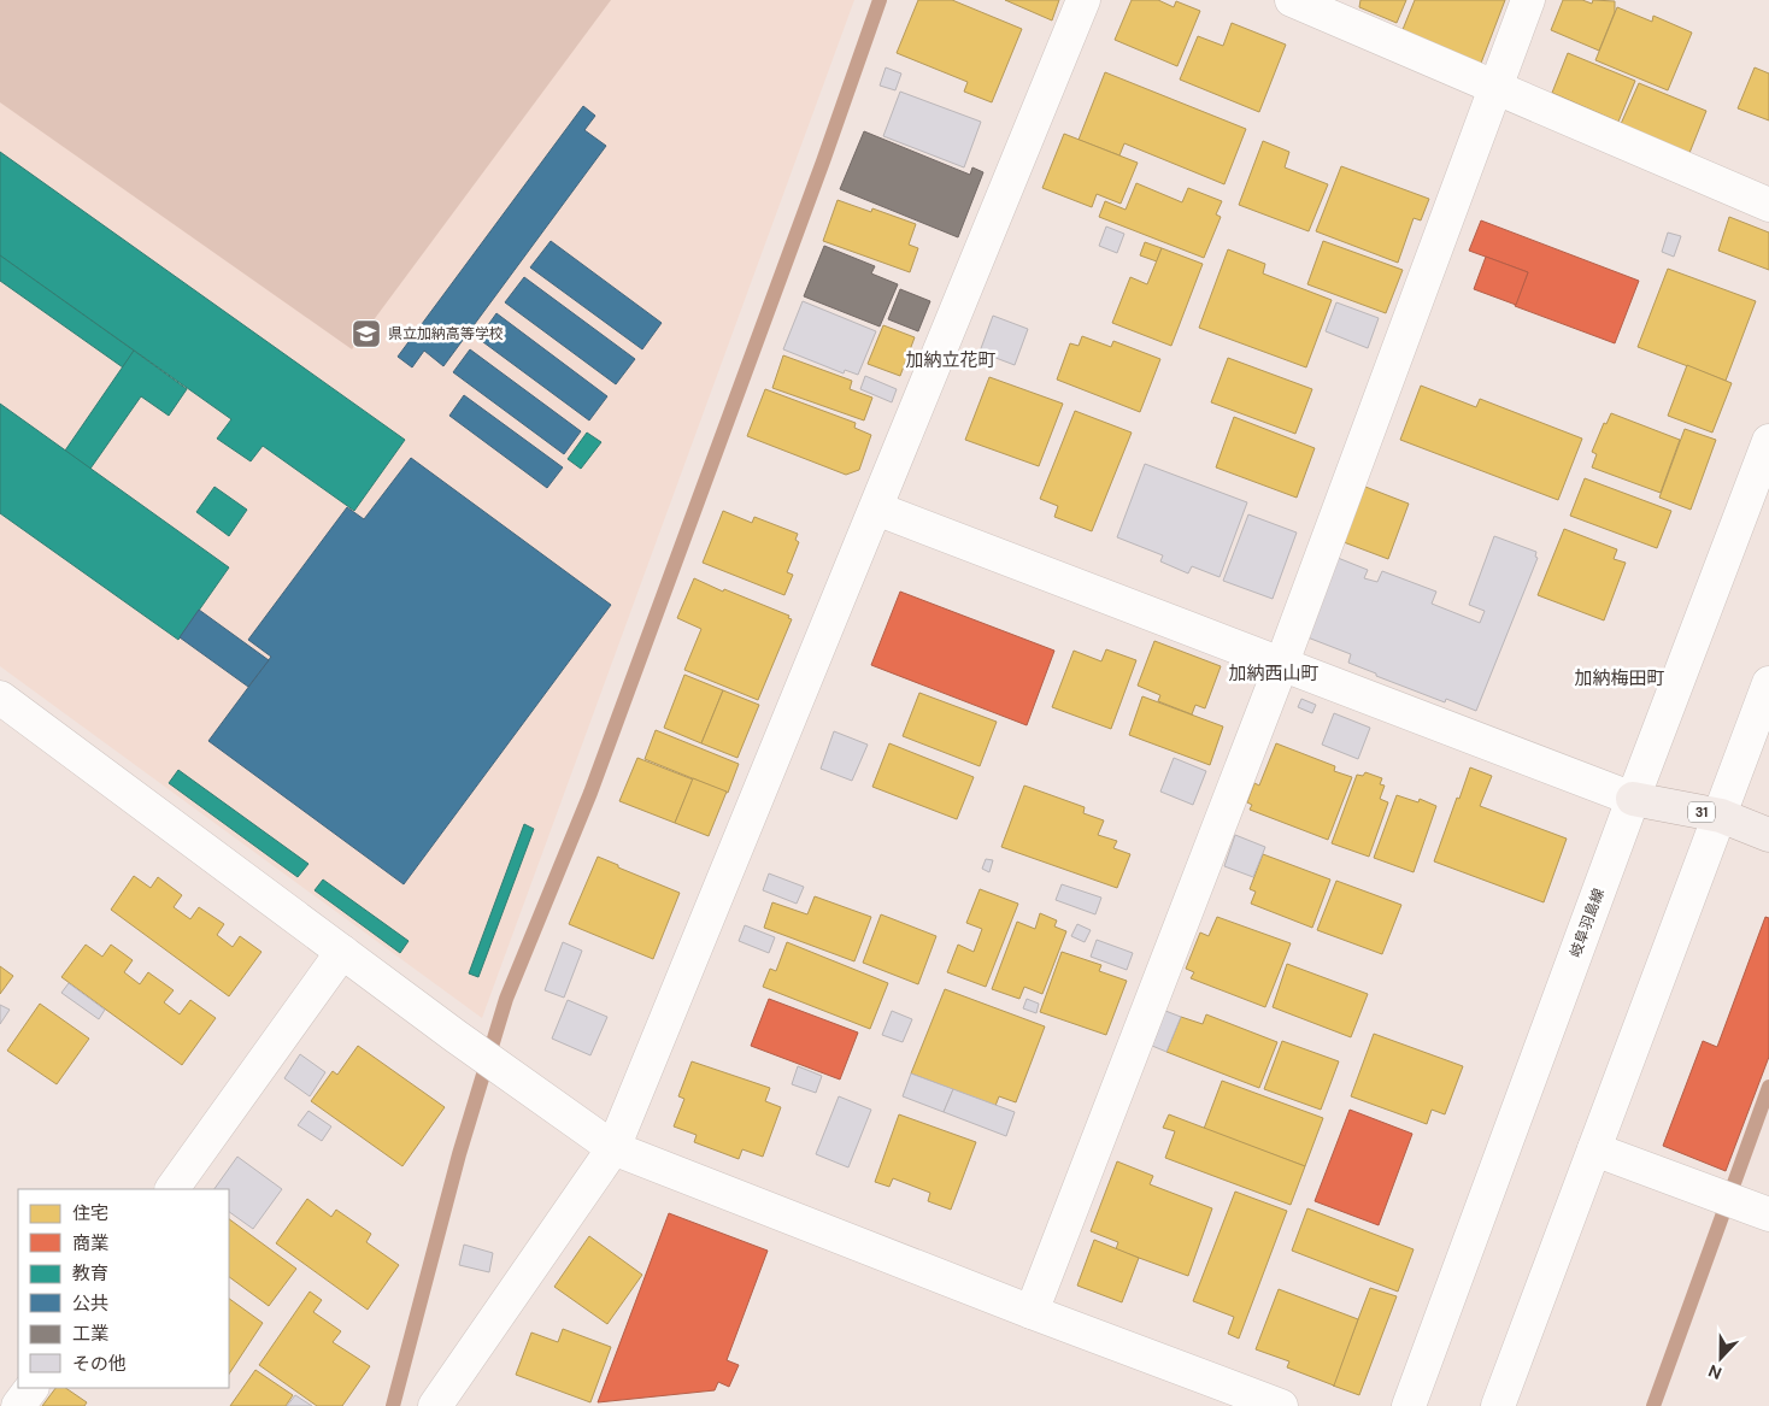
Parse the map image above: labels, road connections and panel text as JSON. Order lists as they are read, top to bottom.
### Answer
{
  "streets": {
    "main road": ["31"],
    "street": ["岐阜羽島線"]
  },
  "crossings": [
    ["31", "岐阜羽島線"]
  ],
  "districts": ["加納立花町", "加納西山町", "加納梅田町"],
  "places": {
    "school or university": ["県立加納高等学校"]
  },
  "legend": [
    "住宅",
    "商業",
    "教育",
    "公共",
    "工業",
    "その他"
  ],
  "north": "bottom"
}
